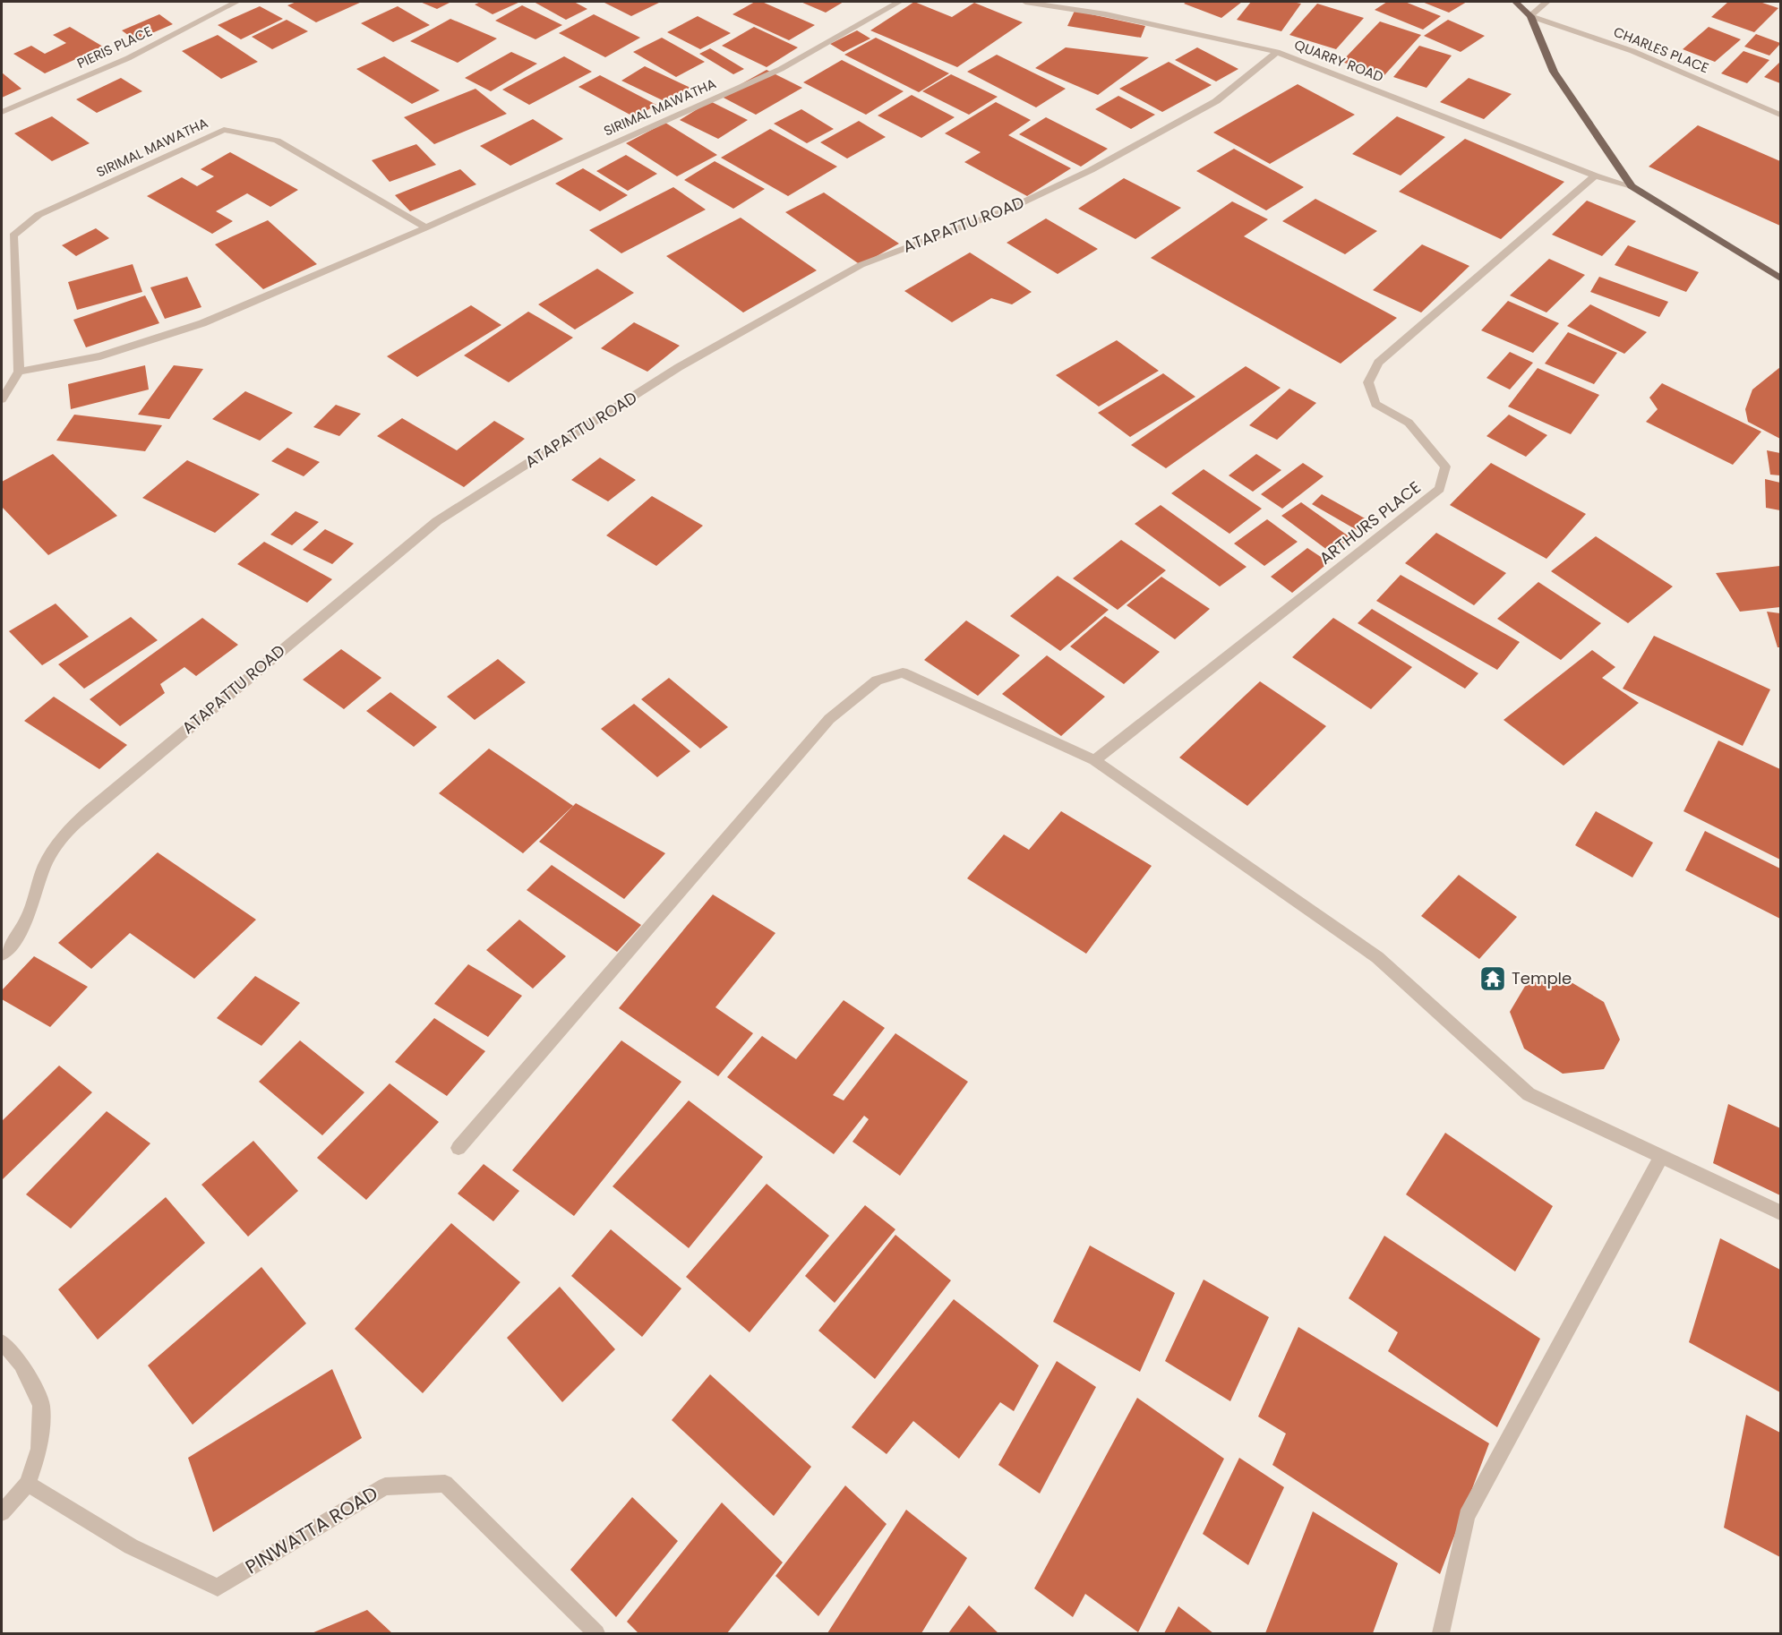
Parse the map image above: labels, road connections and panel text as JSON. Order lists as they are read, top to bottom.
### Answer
{
  "streets": {
    "street": [
      "PIERIS PLACE",
      "CHARLES PLACE",
      "QUARRY ROAD",
      "SIRIMAL MAWATHA",
      "ATAPATTU ROAD",
      "ARTHURS PLACE",
      "PINWATTA ROAD"
    ]
  },
  "crossings": [
    ["QUARRY ROAD", "ATAPATTU ROAD"],
    ["QUARRY ROAD", "ARTHURS PLACE"]
  ],
  "places": {
    "temple": ["Temple"]
  }
}
